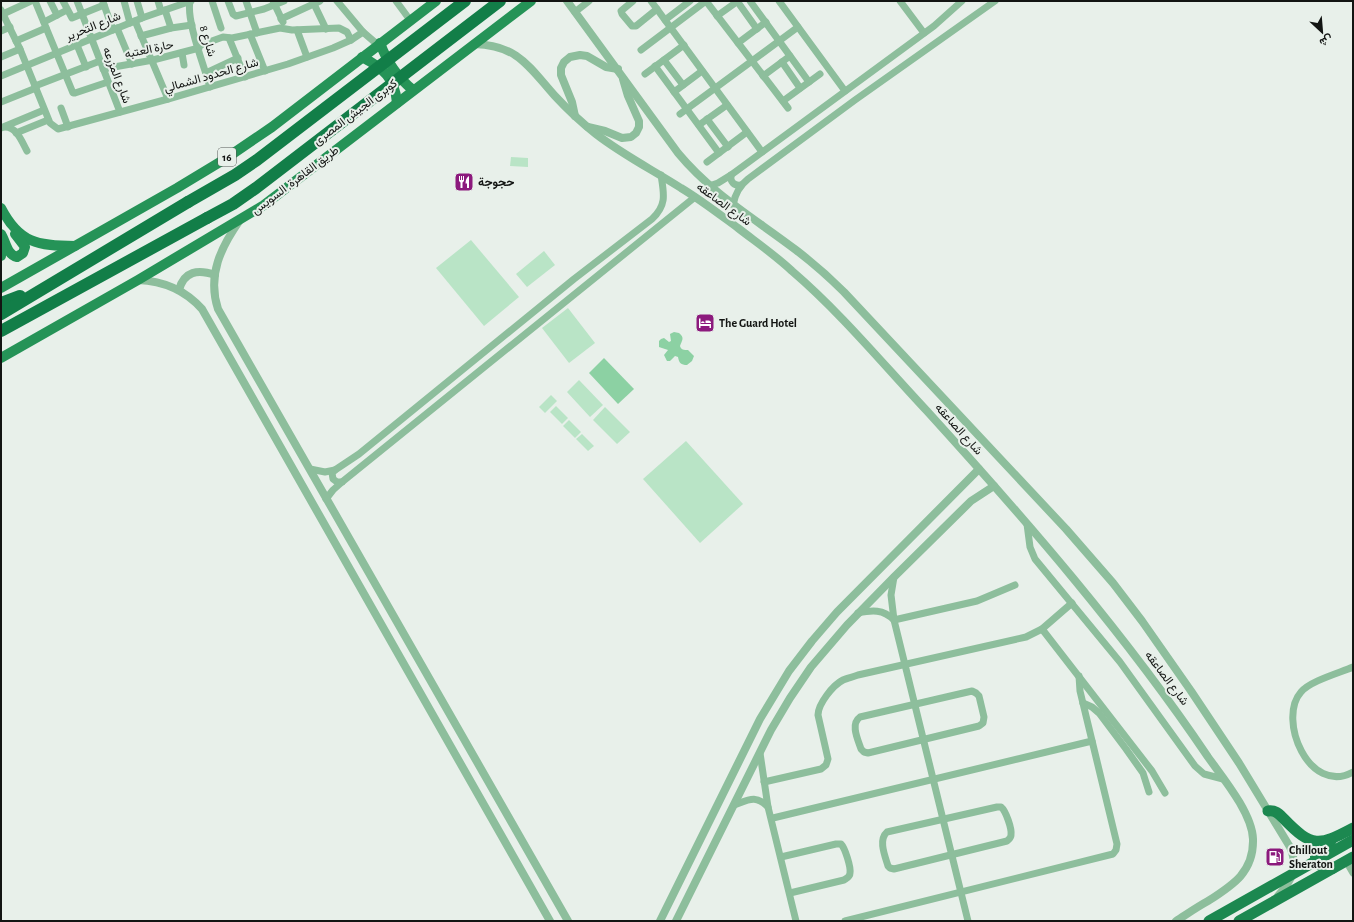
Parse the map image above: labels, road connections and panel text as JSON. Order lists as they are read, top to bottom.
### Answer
{
  "streets": {
    "highway": ["كوبرى الجيش المصرى", "16"],
    "main road": ["طريق القاهرة, السويس"],
    "street": [
      "شارع التحرير",
      "شارع 8",
      "حارة العتبه",
      "شارع المزرعه",
      "شارع الحدود الشمالي",
      "شارع الصاعقه"
    ]
  },
  "crossings": [
    ["شارع التحرير", "شارع 8"],
    ["شارع التحرير", "شارع المزرعه"],
    ["شارع 8", "حارة العتبه"],
    ["شارع 8", "شارع الحدود الشمالي"],
    ["حارة العتبه", "شارع المزرعه"],
    ["حارة العتبه", "شارع الحدود الشمالي"],
    ["شارع المزرعه", "شارع الحدود الشمالي"],
    ["كوبرى الجيش المصرى", "16"],
    ["طريق القاهرة, السويس", "شارع الصاعقه"]
  ],
  "places": {
    "restaurant": ["حجوجة"],
    "hotel": ["The Guard Hotel"],
    "fuel station": ["Chillout Sheraton"]
  },
  "north": "bottom right"
}
